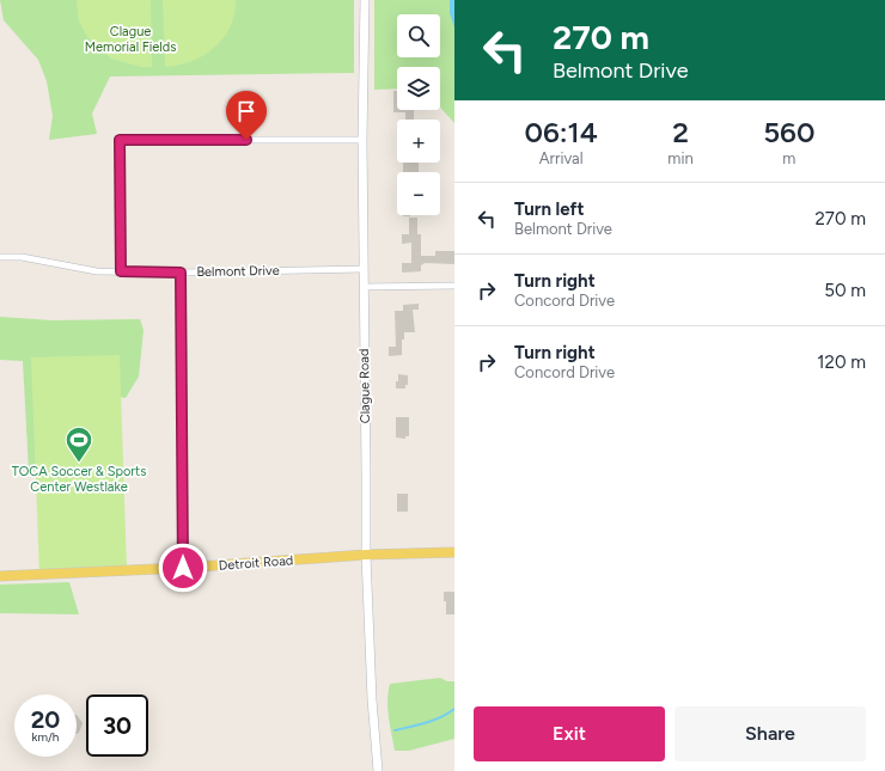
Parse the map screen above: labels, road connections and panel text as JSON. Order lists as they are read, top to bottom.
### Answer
{
  "streets": {
    "main road": ["Clague Road", "Detroit Road"],
    "street": ["Belmont Drive"]
  },
  "crossings": [
    ["Belmont Drive", "Clague Road"],
    ["Clague Road", "Detroit Road"]
  ],
  "parks": ["Clague Memorial Fields"],
  "places": {
    "sports": ["TOCA Soccer & Sports Center Westlake"]
  },
  "page": {
    "turn": ["270 m", "Belmont Drive"],
    "map_buttons": ["+", "−"],
    "eta": [
      "06:14",
      "Arrival",
      "2",
      "min",
      "560",
      "m"
    ],
    "list": [
      {
        "name": "Turn left",
        "note": "Belmont Drive",
        "value": "270 m"
      },
      {
        "name": "Turn right",
        "note": "Concord Drive",
        "value": "50 m"
      },
      {
        "name": "Turn right",
        "note": "Concord Drive",
        "value": "120 m"
      }
    ],
    "speed": "20 km/h",
    "limit": "30",
    "buttons": ["Exit", "Share"]
  }
}
